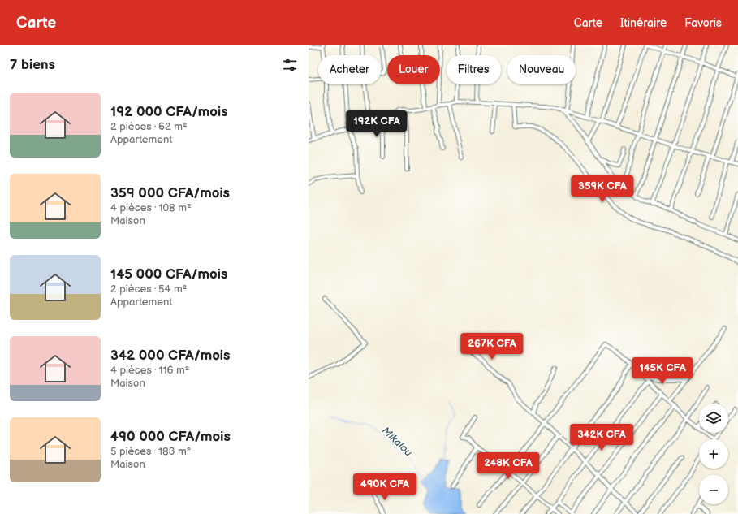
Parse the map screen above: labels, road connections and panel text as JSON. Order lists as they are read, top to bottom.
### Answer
{
  "water": ["Mikalou"],
  "page": {
    "header": "Carte",
    "nav": ["Carte", "Itinéraire", "Favoris"],
    "heading": "7 biens",
    "chip": [
      "Acheter",
      "Louer",
      "Filtres",
      "Nouveau"
    ],
    "list": [
      {
        "name": "192 000 CFA/mois",
        "note": "2 pièces · 62 m² · Appartement"
      },
      {
        "name": "359 000 CFA/mois",
        "note": "4 pièces · 108 m² · Maison"
      },
      {
        "name": "145 000 CFA/mois",
        "note": "2 pièces · 54 m² · Appartement"
      },
      {
        "name": "342 000 CFA/mois",
        "note": "4 pièces · 116 m² · Maison"
      },
      {
        "name": "490 000 CFA/mois",
        "note": "5 pièces · 183 m² · Maison"
      }
    ],
    "price": [
      "192K CFA",
      "359K CFA",
      "267K CFA",
      "145K CFA",
      "342K CFA",
      "248K CFA",
      "490K CFA"
    ],
    "map_buttons": ["+", "−"]
  }
}
